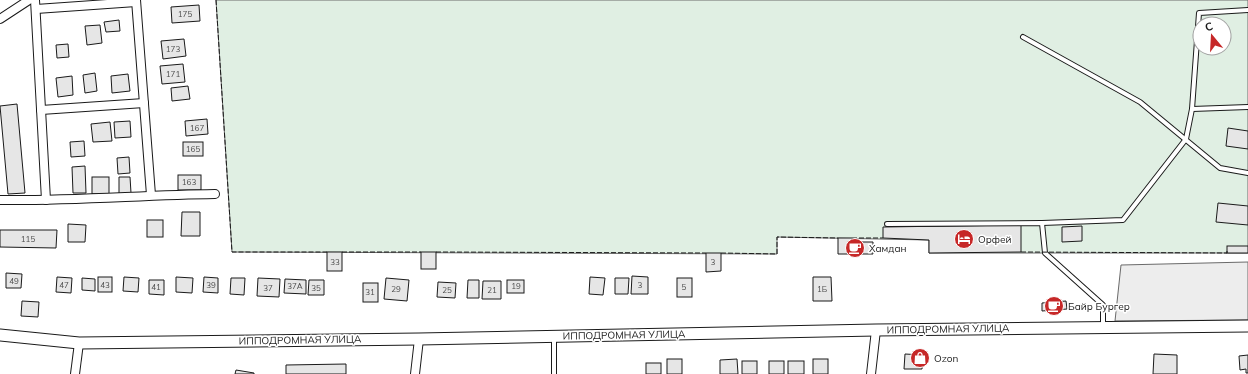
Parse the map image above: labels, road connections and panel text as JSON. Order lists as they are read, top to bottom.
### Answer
{
  "streets": {
    "main road": ["ИППОДРОМНАЯ УЛИЦА"]
  },
  "places": {
    "hotel": ["Орфей"],
    "cafe": ["Хамдан", "Байр Бургер"],
    "shop": ["Ozon"]
  },
  "house_numbers": [
    "175",
    "173",
    "171",
    "167",
    "165",
    "163",
    "115",
    "33",
    "3",
    "49",
    "47",
    "43",
    "39",
    "3",
    "37А",
    "19",
    "41",
    "5",
    "37",
    "35",
    "29",
    "1Б",
    "25",
    "21",
    "31"
  ],
  "north": "top"
}
